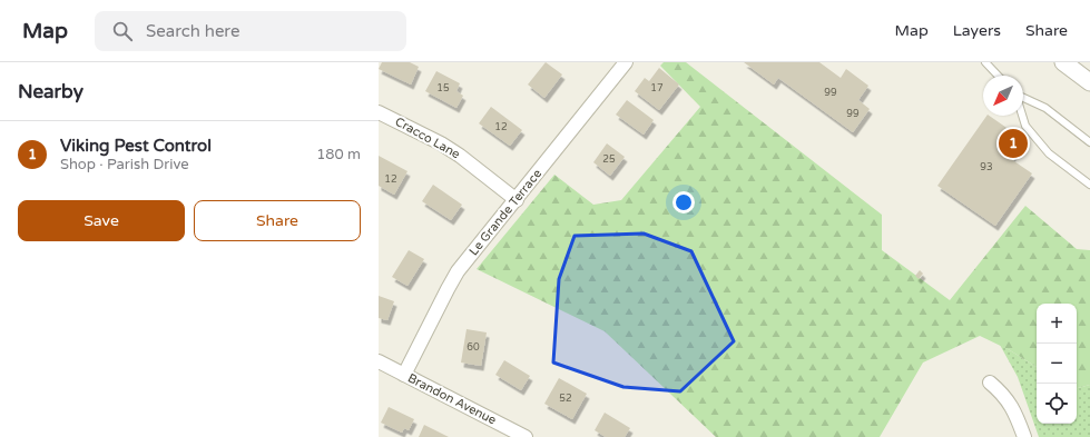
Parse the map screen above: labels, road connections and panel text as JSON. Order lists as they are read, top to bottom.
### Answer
{
  "streets": {
    "street": ["Cracco Lane", "Le Grande Terrace", "Brandon Avenue"]
  },
  "crossings": [
    ["Cracco Lane", "Le Grande Terrace"],
    ["Le Grande Terrace", "Brandon Avenue"]
  ],
  "house_numbers": [
    "15",
    "17",
    "99",
    "99",
    "12",
    "25",
    "93",
    "12",
    "60",
    "52"
  ],
  "north": "bottom left",
  "page": {
    "header": "Map",
    "search": "Search here",
    "nav": ["Map", "Layers", "Share"],
    "heading": "Nearby",
    "list": [
      {
        "mark": "1",
        "name": "Viking Pest Control",
        "note": "Shop · Parish Drive",
        "value": "180 m"
      }
    ],
    "pins": "1",
    "buttons": ["Save", "Share"],
    "map_buttons": ["+", "−"]
  }
}
